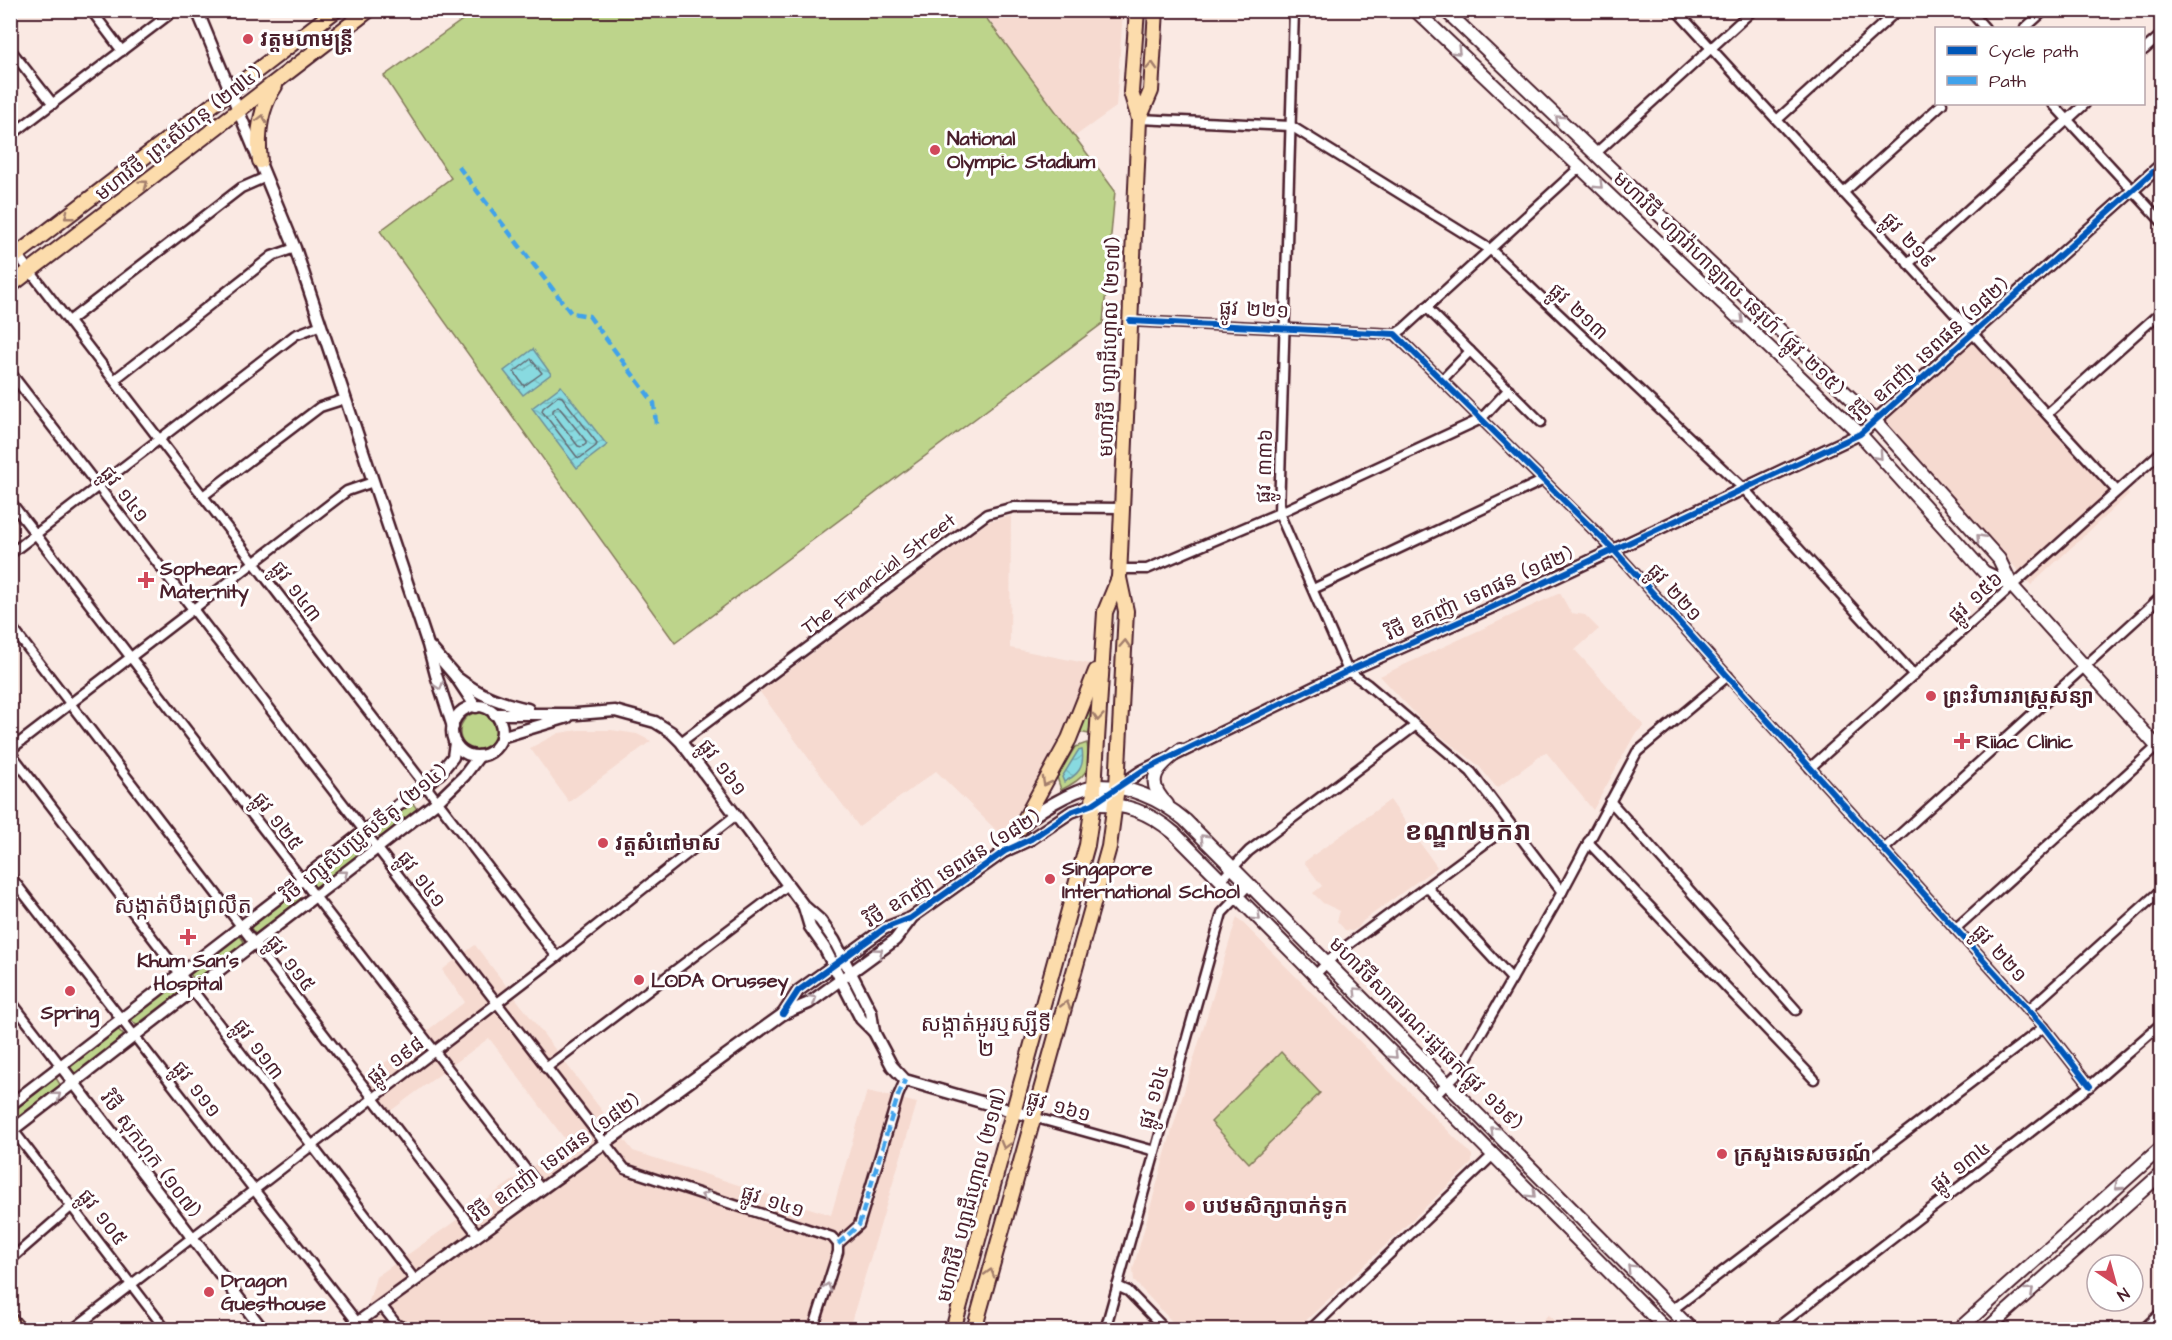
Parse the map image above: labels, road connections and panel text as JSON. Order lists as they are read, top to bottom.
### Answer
{
  "streets": {
    "main road": [
      "មហាវិថី ព្រះសីហនុ (២៧៤)",
      "មហាវិថី ហ្សាវ៉ាហាឡាល នេរុហ៍ (ផ្លូវ ២១៥)",
      "មហាវិថី ហ្សាដឹហ្គោល (២១៧)",
      "មហាវិថីសាធារណៈរដ្ឋឆេក(ផ្លូវ ១៦៩)"
    ],
    "street": [
      "ផ្លូវ ២១៩",
      "ផ្លូវ ២២១",
      "ផ្លូវ ២១៣",
      "វិថី ឧកញ៉ា ទេពផន (១៨២)",
      "ផ្លូវ ៣៣៦",
      "ផ្លូវ ១៤១",
      "The Financial Street",
      "ផ្លូវ ១៤៣",
      "ផ្លូវ ១៥៦",
      "ផ្លូវ ១៦១",
      "ផ្លូវ ១២៥",
      "វិថី ហ្សូសិបប្រូសទីតូ (២១៤)",
      "ផ្លូវ ១១៥",
      "ផ្លូវ ១១៣",
      "ផ្លូវ ១៩៨",
      "ផ្លូវ ១១១",
      "ផ្លូវ ១៦៤",
      "វិថី សុកហុក (១០៧)",
      "ផ្លូវ ១៣៤",
      "ផ្លូវ ១០៥"
    ]
  },
  "crossings": [
    ["មហាវិថី ព្រះសីហនុ (២៧៤)", "ផ្លូវ ១៤៣"],
    ["ផ្លូវ ២១៩", "វិថី ឧកញ៉ា ទេពផន (១៨២)"],
    ["ផ្លូវ ២១៩", "ផ្លូវ ១៥៦"],
    ["មហាវិថី ហ្សាវ៉ាហាឡាល នេរុហ៍ (ផ្លូវ ២១៥)", "វិថី ឧកញ៉ា ទេពផន (១៨២)"],
    ["មហាវិថី ហ្សាវ៉ាហាឡាល នេរុហ៍ (ផ្លូវ ២១៥)", "ផ្លូវ ១៥៦"],
    ["ផ្លូវ ២២១", "មហាវិថី ហ្សាដឹហ្គោល (២១៧)"],
    ["ផ្លូវ ២២១", "វិថី ឧកញ៉ា ទេពផន (១៨២)"],
    ["ផ្លូវ ២២១", "ផ្លូវ ៣៣៦"],
    ["ផ្លូវ ២២១", "ផ្លូវ ១៥៦"],
    ["ផ្លូវ ២២១", "ផ្លូវ ១៣៤"],
    ["ផ្លូវ ២១៣", "មហាវិថី ហ្សាដឹហ្គោល (២១៧)"],
    ["ផ្លូវ ២១៣", "វិថី ឧកញ៉ា ទេពផន (១៨២)"],
    ["ផ្លូវ ២១៣", "ផ្លូវ ៣៣៦"],
    ["ផ្លូវ ២១៣", "ផ្លូវ ១៥៦"],
    ["មហាវិថី ហ្សាដឹហ្គោល (២១៧)", "វិថី ឧកញ៉ា ទេពផន (១៨២)"],
    ["មហាវិថី ហ្សាដឹហ្គោល (២១៧)", "The Financial Street"],
    ["មហាវិថី ហ្សាដឹហ្គោល (២១៧)", "ផ្លូវ ១៦១"],
    ["មហាវិថី ហ្សាដឹហ្គោល (២១៧)", "មហាវិថីសាធារណៈរដ្ឋឆេក(ផ្លូវ ១៦៩)"],
    ["វិថី ឧកញ៉ា ទេពផន (១៨២)", "ផ្លូវ ៣៣៦"],
    ["វិថី ឧកញ៉ា ទេពផន (១៨២)", "ផ្លូវ ១៤១"],
    ["វិថី ឧកញ៉ា ទេពផន (១៨២)", "ផ្លូវ ១៦១"],
    ["វិថី ឧកញ៉ា ទេពផន (១៨២)", "ផ្លូវ ១២៥"],
    ["វិថី ឧកញ៉ា ទេពផន (១៨២)", "ផ្លូវ ១១៥"],
    ["វិថី ឧកញ៉ា ទេពផន (១៨២)", "មហាវិថីសាធារណៈរដ្ឋឆេក(ផ្លូវ ១៦៩)"],
    ["វិថី ឧកញ៉ា ទេពផន (១៨២)", "ផ្លូវ ១១៣"],
    ["វិថី ឧកញ៉ា ទេពផន (១៨២)", "ផ្លូវ ១១១"],
    ["ផ្លូវ ១៤១", "វិថី ហ្សូសិបប្រូសទីតូ (២១៤)"],
    ["ផ្លូវ ១៤១", "ផ្លូវ ១៩៨"],
    ["The Financial Street", "ផ្លូវ ១៦១"],
    ["ផ្លូវ ១៤៣", "វិថី ហ្សូសិបប្រូសទីតូ (២១៤)"],
    ["ផ្លូវ ១៤៣", "ផ្លូវ ១៩៨"],
    ["ផ្លូវ ១៦១", "វិថី ហ្សូសិបប្រូសទីតូ (២១៤)"],
    ["ផ្លូវ ១៦១", "ផ្លូវ ១៩៨"],
    ["ផ្លូវ ១៦១", "ផ្លូវ ១៦៤"],
    ["ផ្លូវ ១២៥", "វិថី ហ្សូសិបប្រូសទីតូ (២១៤)"],
    ["ផ្លូវ ១២៥", "ផ្លូវ ១៩៨"],
    ["វិថី ហ្សូសិបប្រូសទីតូ (២១៤)", "ផ្លូវ ១១៥"],
    ["វិថី ហ្សូសិបប្រូសទីតូ (២១៤)", "ផ្លូវ ១១៣"],
    ["វិថី ហ្សូសិបប្រូសទីតូ (២១៤)", "ផ្លូវ ១១១"],
    ["វិថី ហ្សូសិបប្រូសទីតូ (២១៤)", "វិថី សុកហុក (១០៧)"],
    ["វិថី ហ្សូសិបប្រូសទីតូ (២១៤)", "ផ្លូវ ១០៥"],
    ["ផ្លូវ ១១៥", "ផ្លូវ ១៩៨"],
    ["មហាវិថីសាធារណៈរដ្ឋឆេក(ផ្លូវ ១៦៩)", "ផ្លូវ ១៦៤"],
    ["ផ្លូវ ១១៣", "ផ្លូវ ១៩៨"],
    ["ផ្លូវ ១៩៨", "ផ្លូវ ១១១"],
    ["ផ្លូវ ១៩៨", "វិថី សុកហុក (១០៧)"],
    ["ផ្លូវ ១៩៨", "ផ្លូវ ១០៥"]
  ],
  "districts": ["ខណ្ឌ៧មករា", "សង្កាត់បឹងព្រលឹត", "សង្កាត់អូរឬស្សីទី ២"],
  "places": {
    "other": [
      "វត្តមហាមន្រ្តី",
      "National Olympic Stadium",
      "ព្រះវិហាររាស្ត្រសន្យា",
      "វត្តសំពៅមាស",
      "Singapore International School",
      "LODA Orussey",
      "Spring",
      "ក្រសួងទេសចរណ៍",
      "បឋមសិក្សាបាក់ទូក",
      "Dragon Guesthouse"
    ],
    "health": ["Sophear Maternity", "Riiac Clinic", "Khum San's Hospital"]
  },
  "legend": ["Cycle path", "Path"],
  "north": "bottom right"
}
